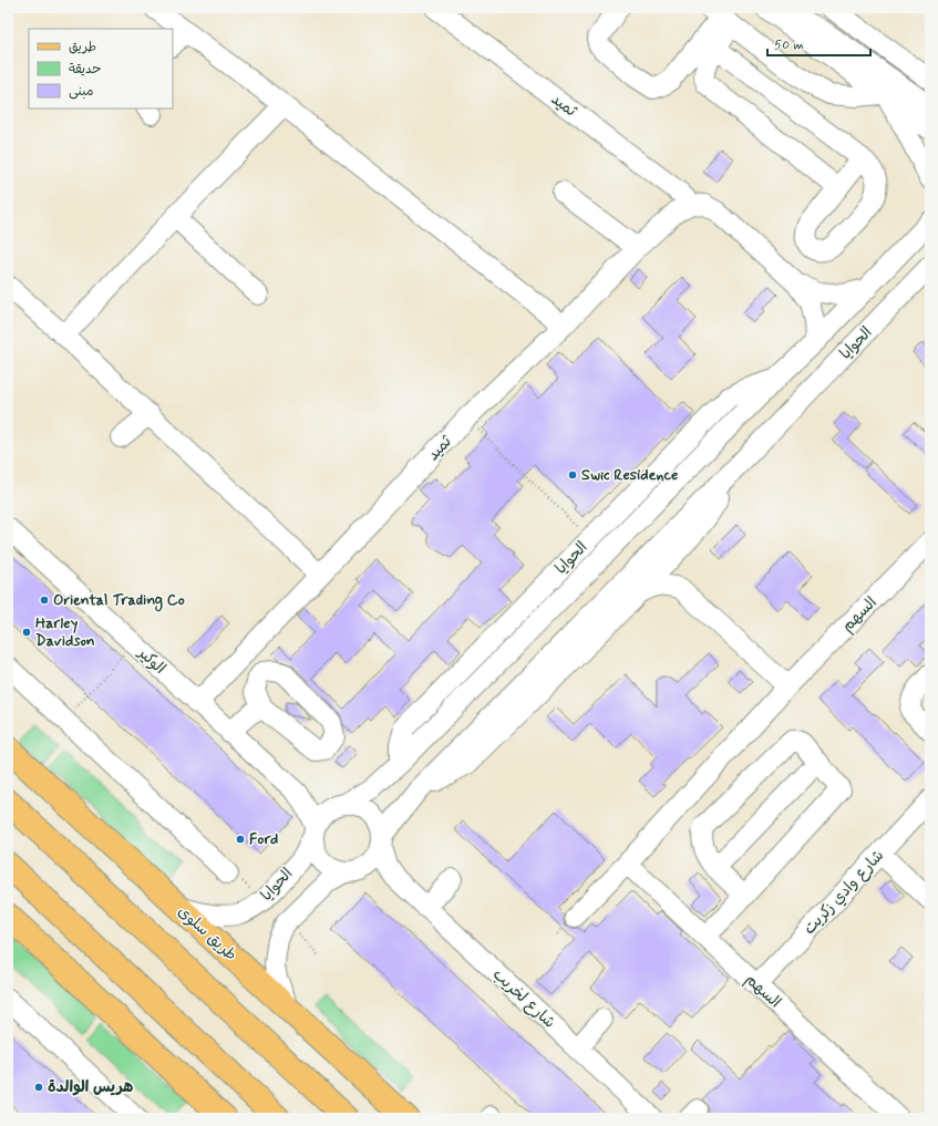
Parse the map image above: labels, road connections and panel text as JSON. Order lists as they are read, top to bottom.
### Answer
{
  "streets": {
    "main road": ["طريق سلوى"],
    "street": [
      "ثميد",
      "الحوايا",
      "السهم",
      "الوكير",
      "شارع وادي زكريت",
      "شارع لخريب"
    ]
  },
  "crossings": [
    ["ثميد", "الوكير"],
    ["الحوايا", "الوكير"],
    ["الحوايا", "طريق سلوى"],
    ["الحوايا", "شارع لخريب"],
    ["السهم", "شارع وادي زكريت"],
    ["الوكير", "شارع لخريب"]
  ],
  "places": [
    "Swic Residence",
    "Oriental Trading Co",
    "Harley Davidson",
    "Ford",
    "هريس الوالدة"
  ],
  "legend": ["طريق", "حديقة", "مبنى"],
  "scale_bar": "50 m"
}
